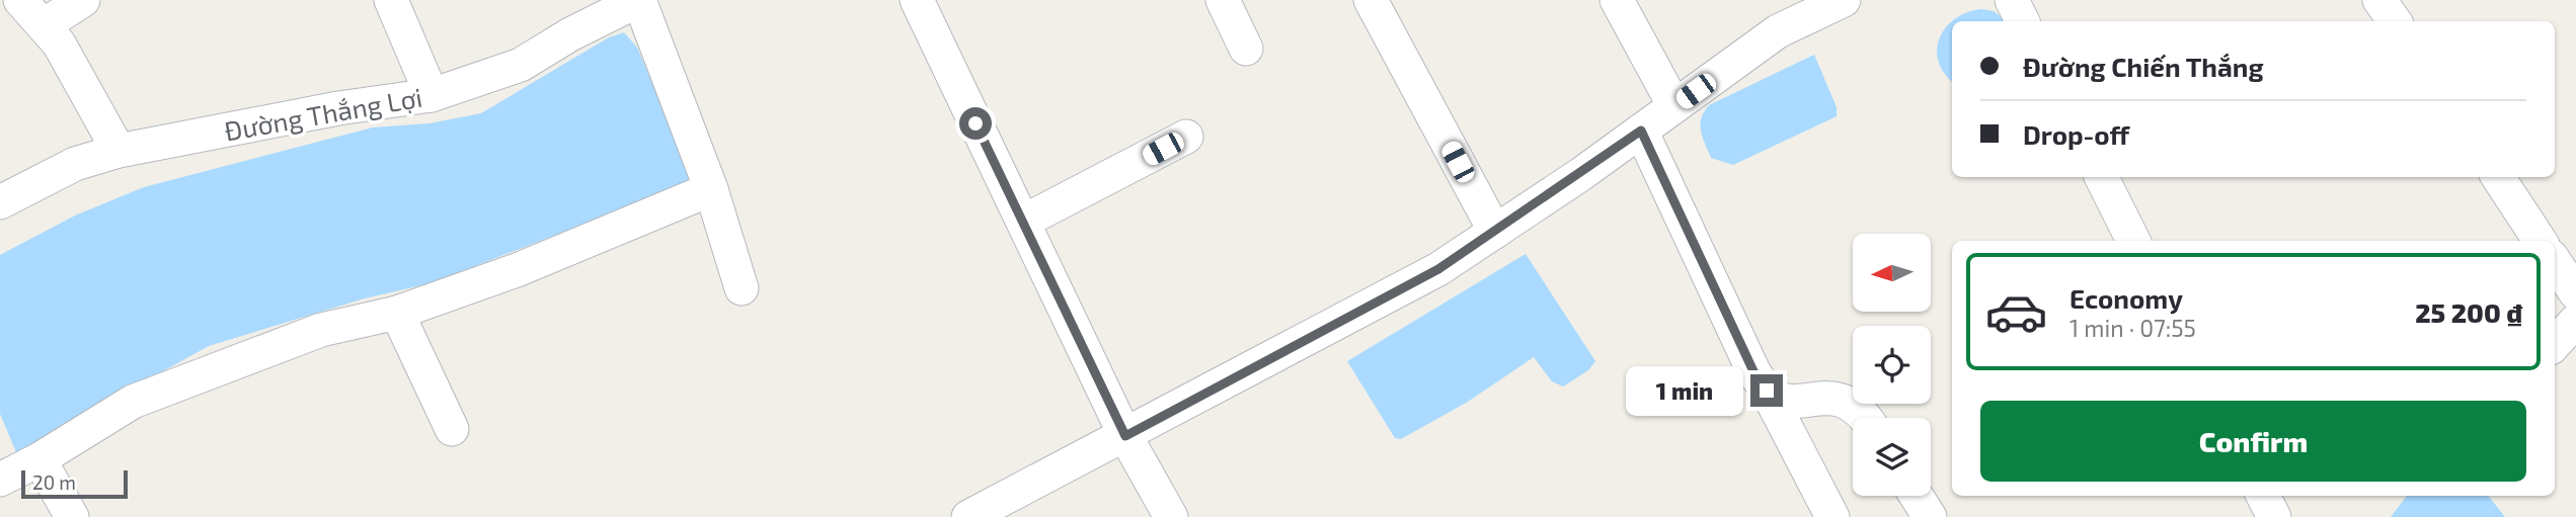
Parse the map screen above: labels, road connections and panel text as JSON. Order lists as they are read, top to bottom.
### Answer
{
  "streets": {
    "street": ["Đường Thắng Lợi"]
  },
  "scale_bar": "20 m",
  "north": "left",
  "page": {
    "banner": ["Đường Chiến Thắng", "Drop-off"],
    "list": [
      {
        "name": "Economy",
        "note": "1 min · 07:55",
        "value": "25 200 ₫"
      }
    ],
    "bubble": "1 min",
    "buttons": "Confirm",
    "scale": "20 m"
  }
}
